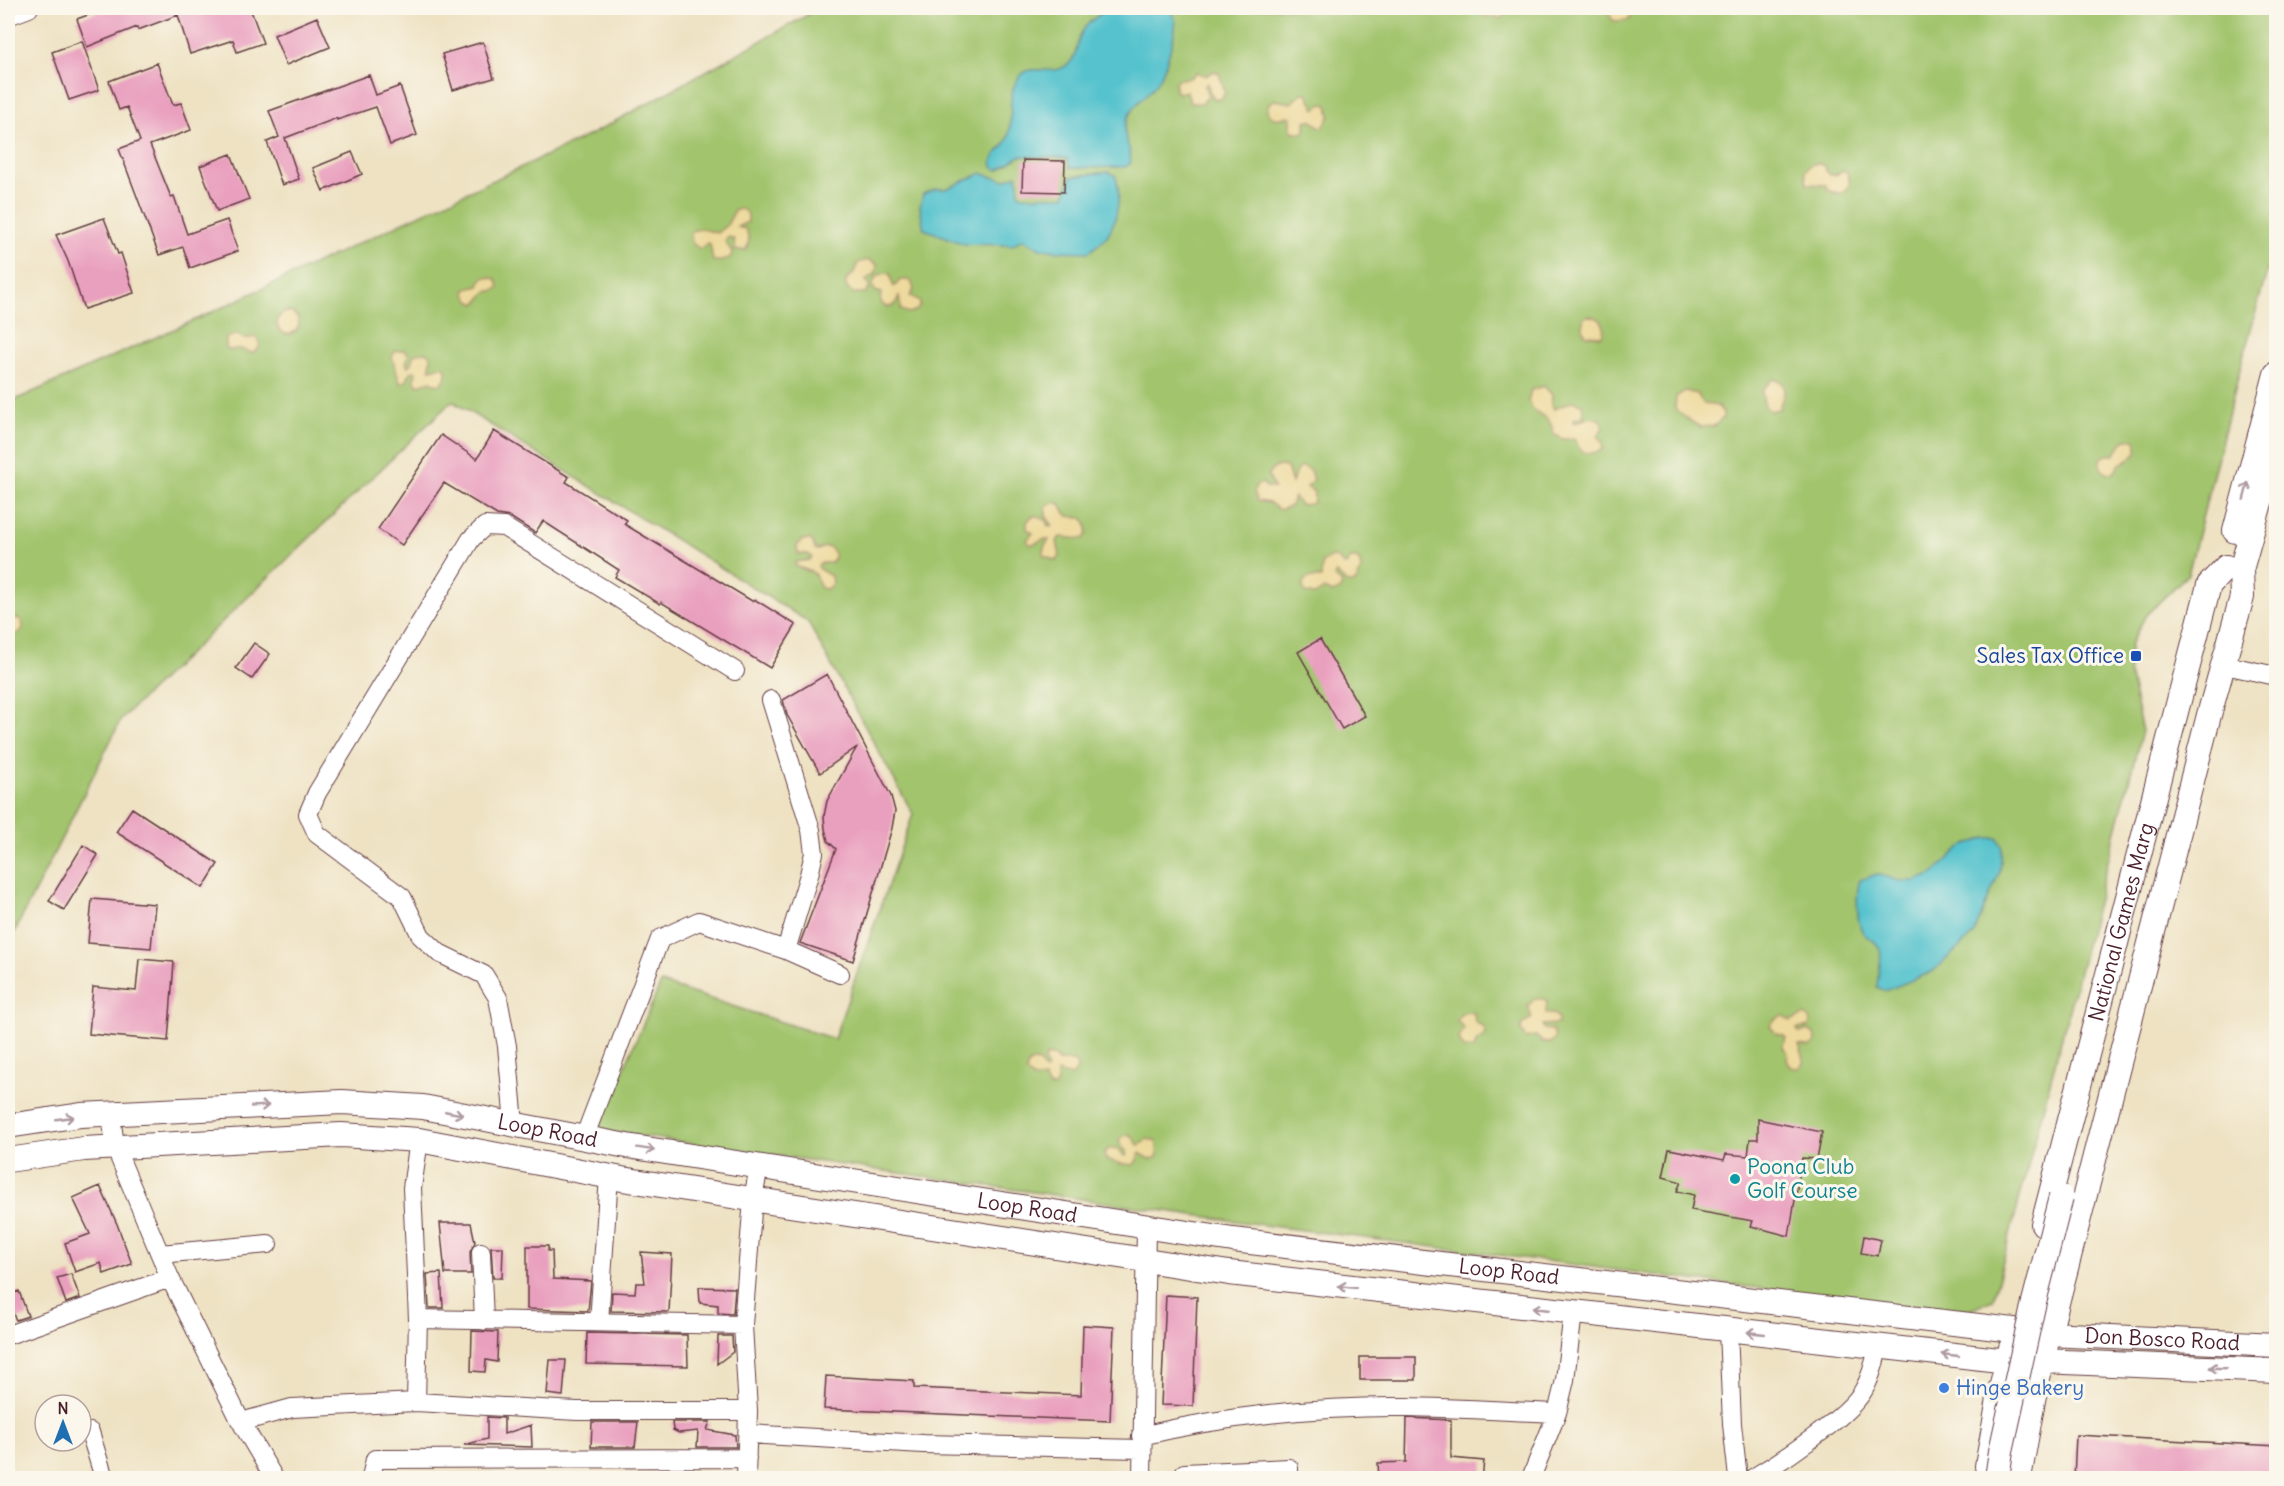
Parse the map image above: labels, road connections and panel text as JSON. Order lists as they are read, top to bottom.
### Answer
{
  "streets": {
    "main road": ["National Games Marg", "Loop Road", "Don Bosco Road"]
  },
  "crossings": [
    ["National Games Marg", "Loop Road"],
    ["National Games Marg", "Don Bosco Road"],
    ["Loop Road", "Don Bosco Road"]
  ],
  "places": {
    "transit": ["Sales Tax Office"],
    "other": ["Poona Club Golf Course", "Hinge Bakery"]
  },
  "north": "top"
}
